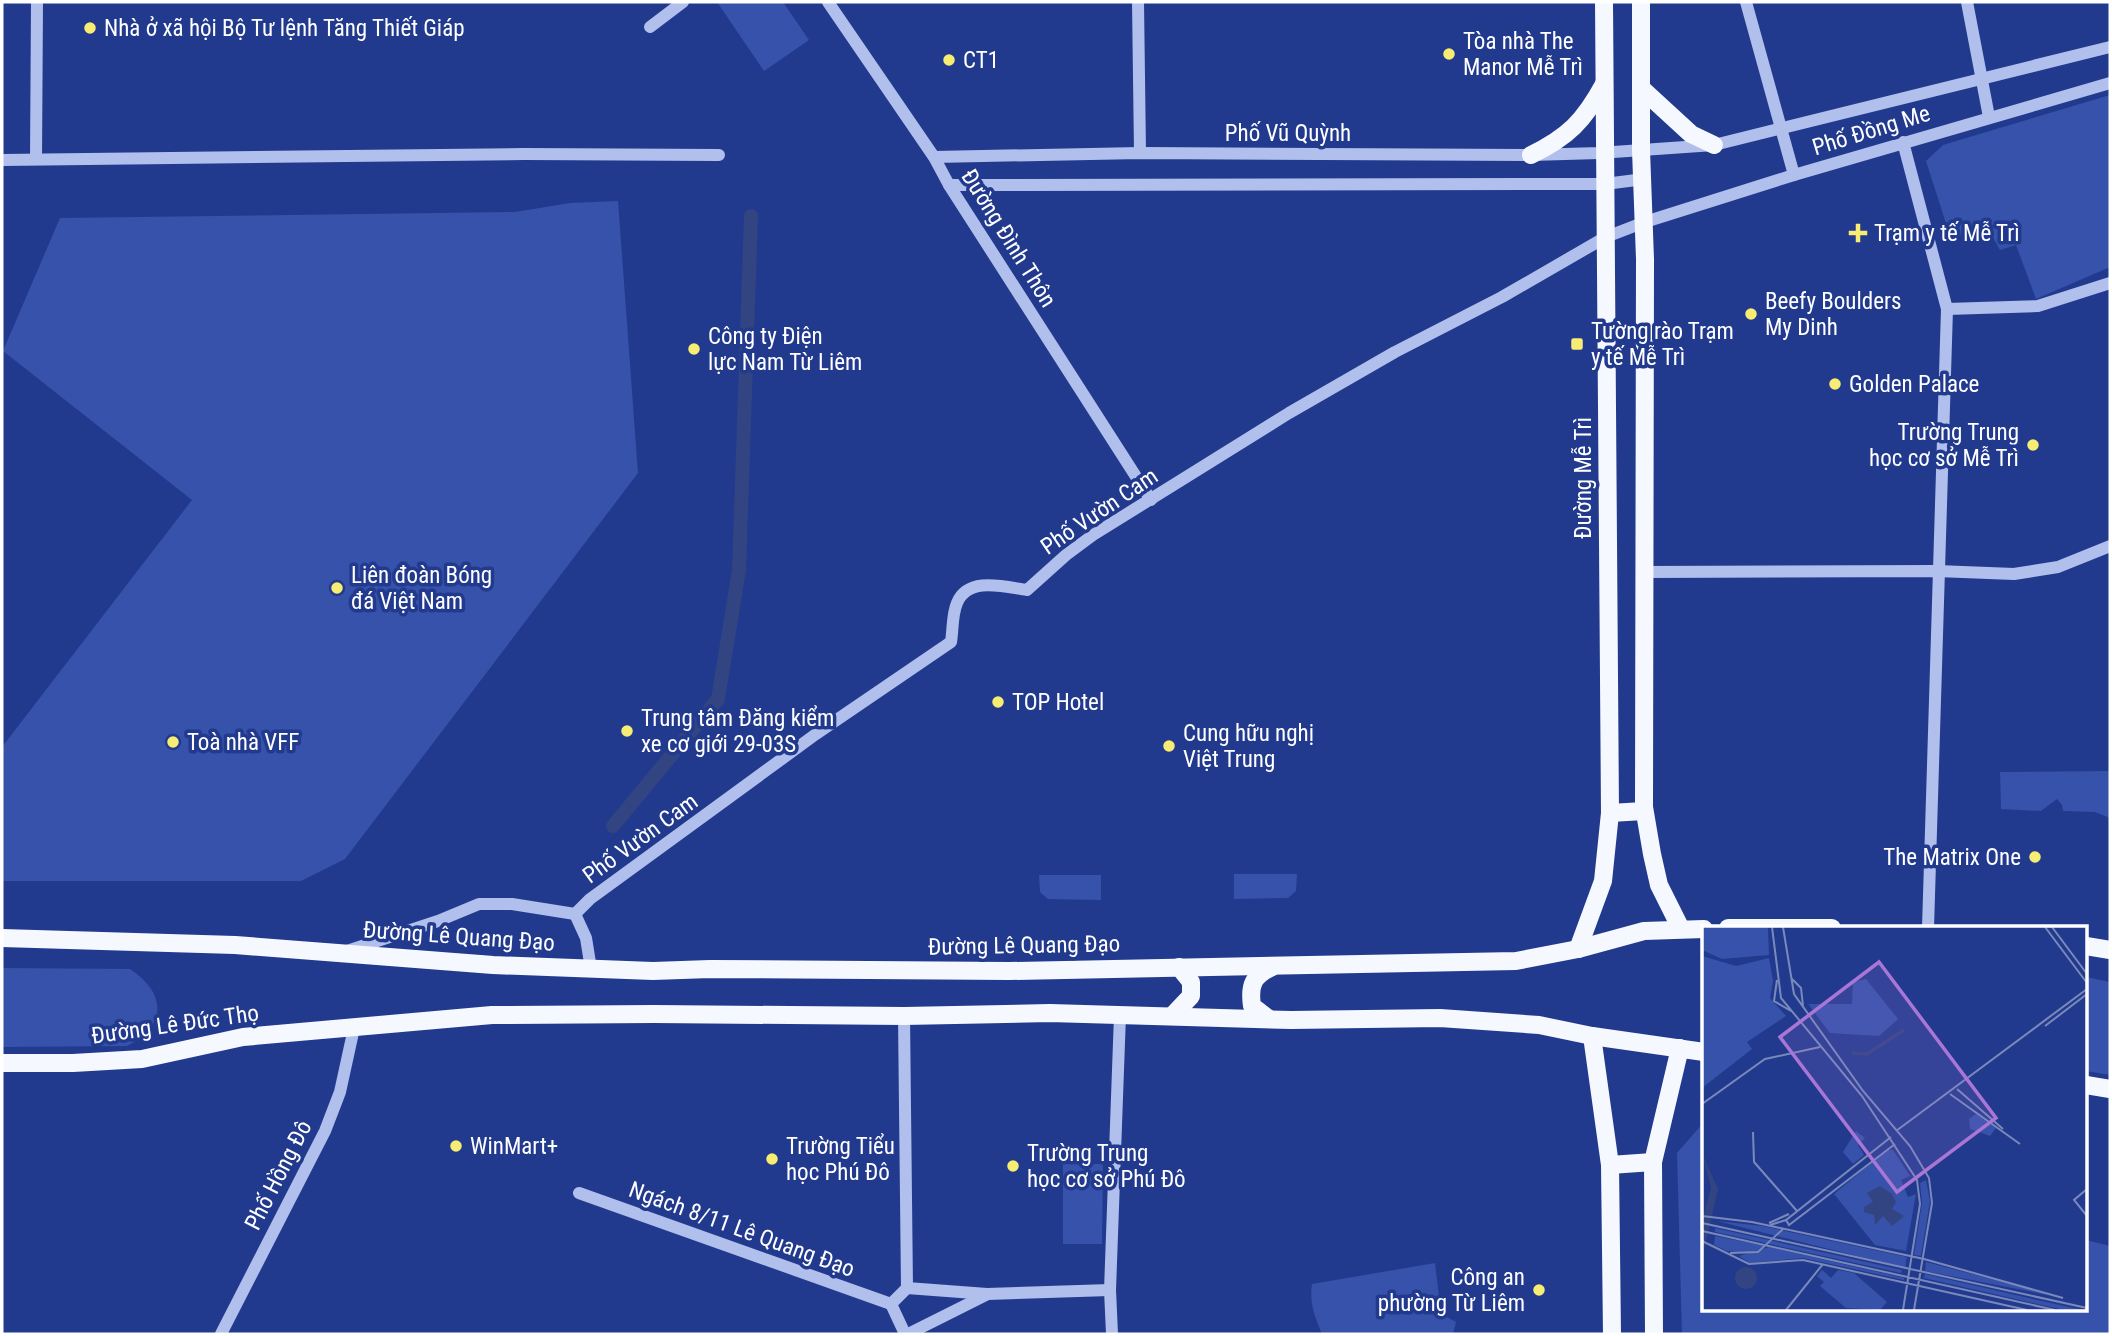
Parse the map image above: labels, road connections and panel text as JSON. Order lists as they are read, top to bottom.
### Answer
{
  "streets": {
    "main road": ["Đường Mễ Trì", "Đường Lê Quang Đạo", "Đường Lê Đức Thọ"],
    "street": [
      "Phố Đồng Me",
      "Phố Vũ Quỳnh",
      "Đường Đình Thôn",
      "Phố Vườn Cam",
      "Phố Hồng Đô",
      "Ngách 8/11 Lê Quang Đạo"
    ]
  },
  "crossings": [
    ["Phố Đồng Me", "Phố Vũ Quỳnh"],
    ["Phố Đồng Me", "Đường Mễ Trì"],
    ["Phố Đồng Me", "Phố Vườn Cam"],
    ["Phố Vũ Quỳnh", "Đường Đình Thôn"],
    ["Phố Vũ Quỳnh", "Đường Mễ Trì"],
    ["Đường Đình Thôn", "Phố Vườn Cam"],
    ["Đường Mễ Trì", "Phố Vườn Cam"],
    ["Đường Mễ Trì", "Đường Lê Quang Đạo"],
    ["Phố Vườn Cam", "Đường Lê Quang Đạo"],
    ["Đường Lê Đức Thọ", "Phố Hồng Đô"]
  ],
  "places": {
    "other": [
      "Nhà ở xã hội Bộ Tư lệnh Tăng Thiết Giáp",
      "Tòa nhà The Manor Mễ Trì",
      "CT1",
      "Beefy Boulders My Dinh",
      "Công ty Điện lực Nam Từ Liêm",
      "Golden Palace",
      "Trường Trung học cơ sở Mễ Trì",
      "Liên đoàn Bóng đá Việt Nam",
      "TOP Hotel",
      "Trung tâm Đăng kiểm xe cơ giới 29-03S",
      "Toà nhà VFF",
      "Cung hữu nghị Việt Trung",
      "The Matrix One",
      "WinMart+",
      "Trường Tiểu học Phú Đô",
      "Trường Trung học cơ sở Phú Đô",
      "Công an phường Từ Liêm"
    ],
    "health": ["Trạm y tế Mễ Trì"],
    "transit": ["Tường rào Trạm y tế Mễ Trì"]
  }
}
